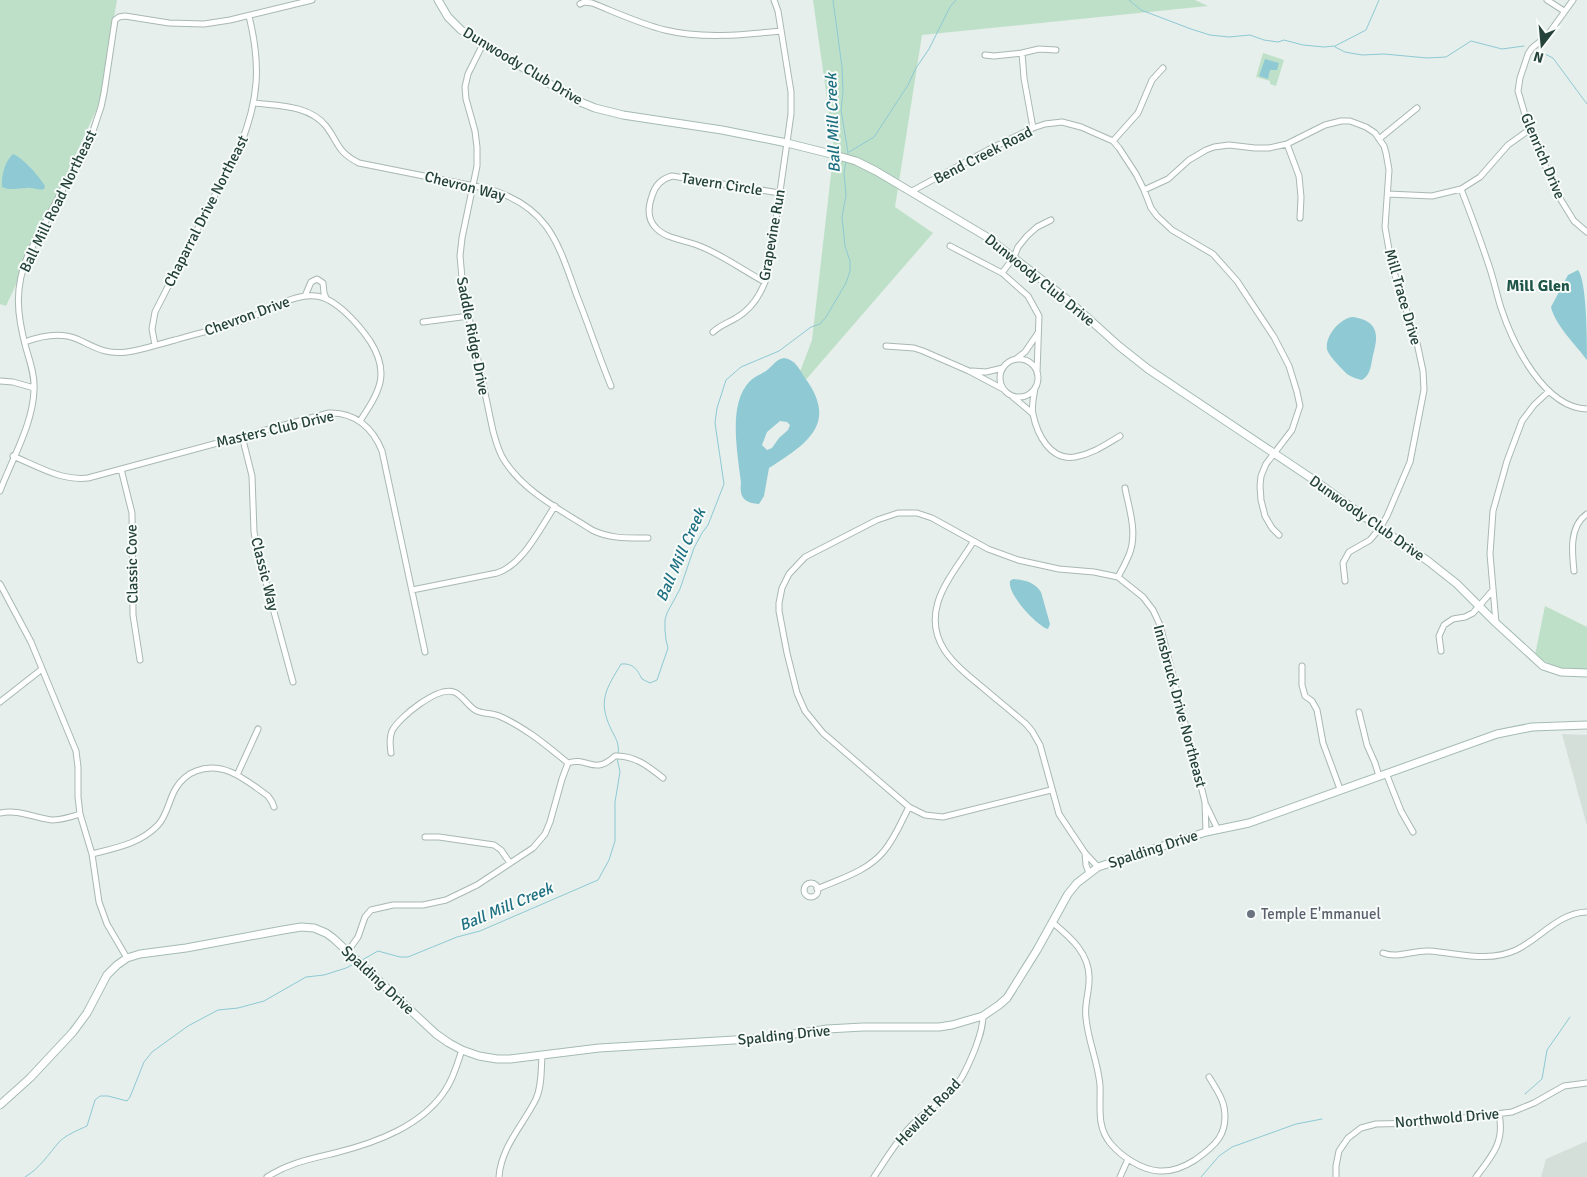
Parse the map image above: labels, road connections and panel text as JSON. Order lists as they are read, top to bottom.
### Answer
{
  "streets": {
    "street": [
      "Dunwoody Club Drive",
      "Bend Creek Road",
      "Glenrich Drive",
      "Tavern Circle",
      "Chevron Way",
      "Ball Mill Road Northeast",
      "Chaparral Drive Northeast",
      "Grapevine Run",
      "Mill Trace Drive",
      "Chevron Drive",
      "Saddle Ridge Drive",
      "Masters Club Drive",
      "Classic Cove",
      "Classic Way",
      "Innsbruck Drive Northeast",
      "Spalding Drive",
      "Hewlett Road",
      "Northwold Drive"
    ]
  },
  "crossings": [
    ["Dunwoody Club Drive", "Bend Creek Road"],
    ["Dunwoody Club Drive", "Grapevine Run"],
    ["Dunwoody Club Drive", "Mill Trace Drive"],
    ["Dunwoody Club Drive", "Saddle Ridge Drive"],
    ["Tavern Circle", "Grapevine Run"],
    ["Chevron Way", "Chaparral Drive Northeast"],
    ["Chevron Way", "Saddle Ridge Drive"],
    ["Ball Mill Road Northeast", "Chaparral Drive Northeast"],
    ["Ball Mill Road Northeast", "Chevron Drive"],
    ["Ball Mill Road Northeast", "Masters Club Drive"],
    ["Chaparral Drive Northeast", "Chevron Drive"],
    ["Masters Club Drive", "Classic Cove"],
    ["Masters Club Drive", "Classic Way"],
    ["Innsbruck Drive Northeast", "Spalding Drive"],
    ["Spalding Drive", "Hewlett Road"]
  ],
  "districts": ["Mill Glen"],
  "water": ["Ball Mill Creek"],
  "places": ["Temple E'mmanuel"],
  "north": "bottom"
}
